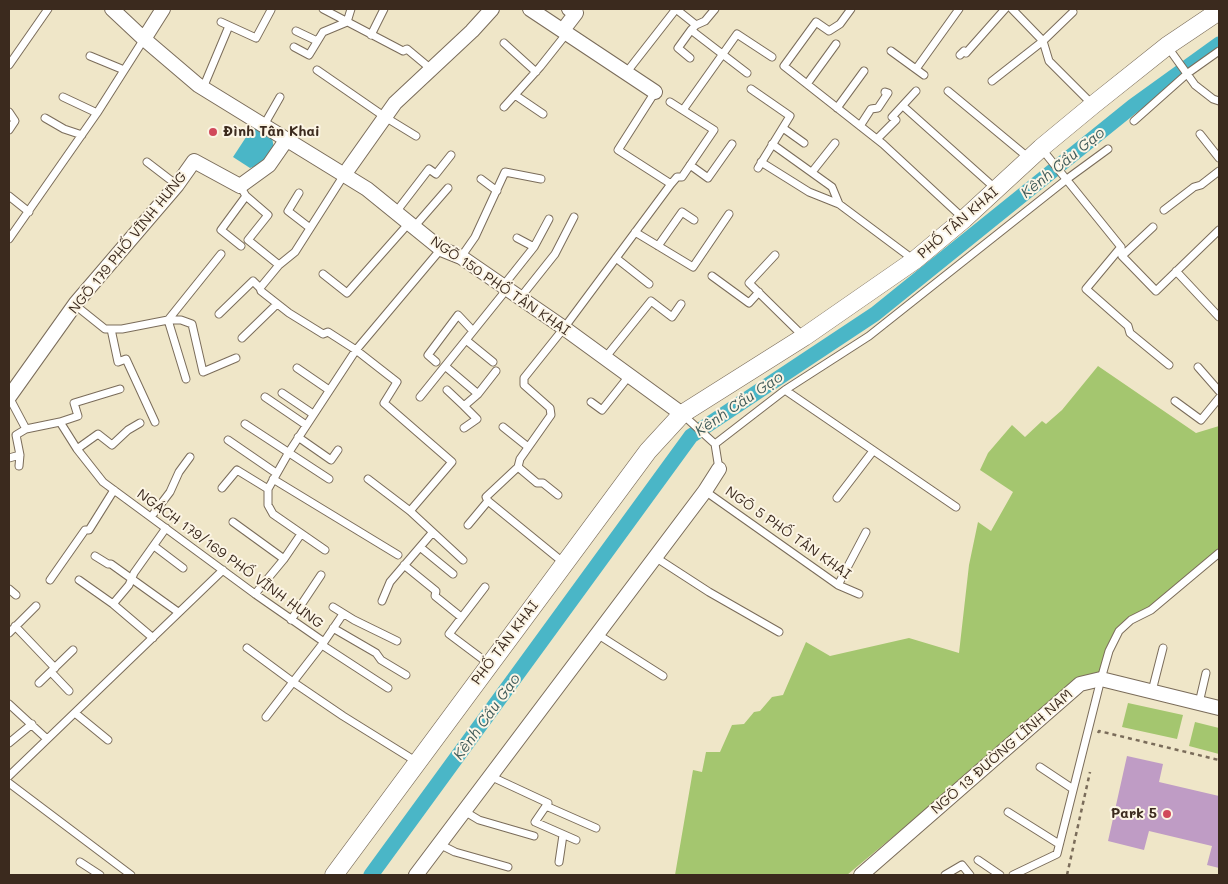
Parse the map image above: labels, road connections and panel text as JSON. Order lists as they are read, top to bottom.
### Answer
{
  "streets": {
    "street": [
      "PHỐ TÂN KHAI",
      "NGÕ 179 PHỐ VĨNH HƯNG",
      "NGÕ 150 PHỐ TÂN KHAI",
      "NGÕ 13 ĐƯỜNG LĨNH NAM"
    ],
    "lane": ["NGÕ 5 PHỐ TÂN KHAI", "NGÁCH 179/169 PHỐ VĨNH HƯNG"]
  },
  "crossings": [
    ["PHỐ TÂN KHAI", "NGÕ 150 PHỐ TÂN KHAI"]
  ],
  "water": ["Kênh Cầu Gạo"],
  "places": ["Đình Tân Khai", "Park 5"]
}
